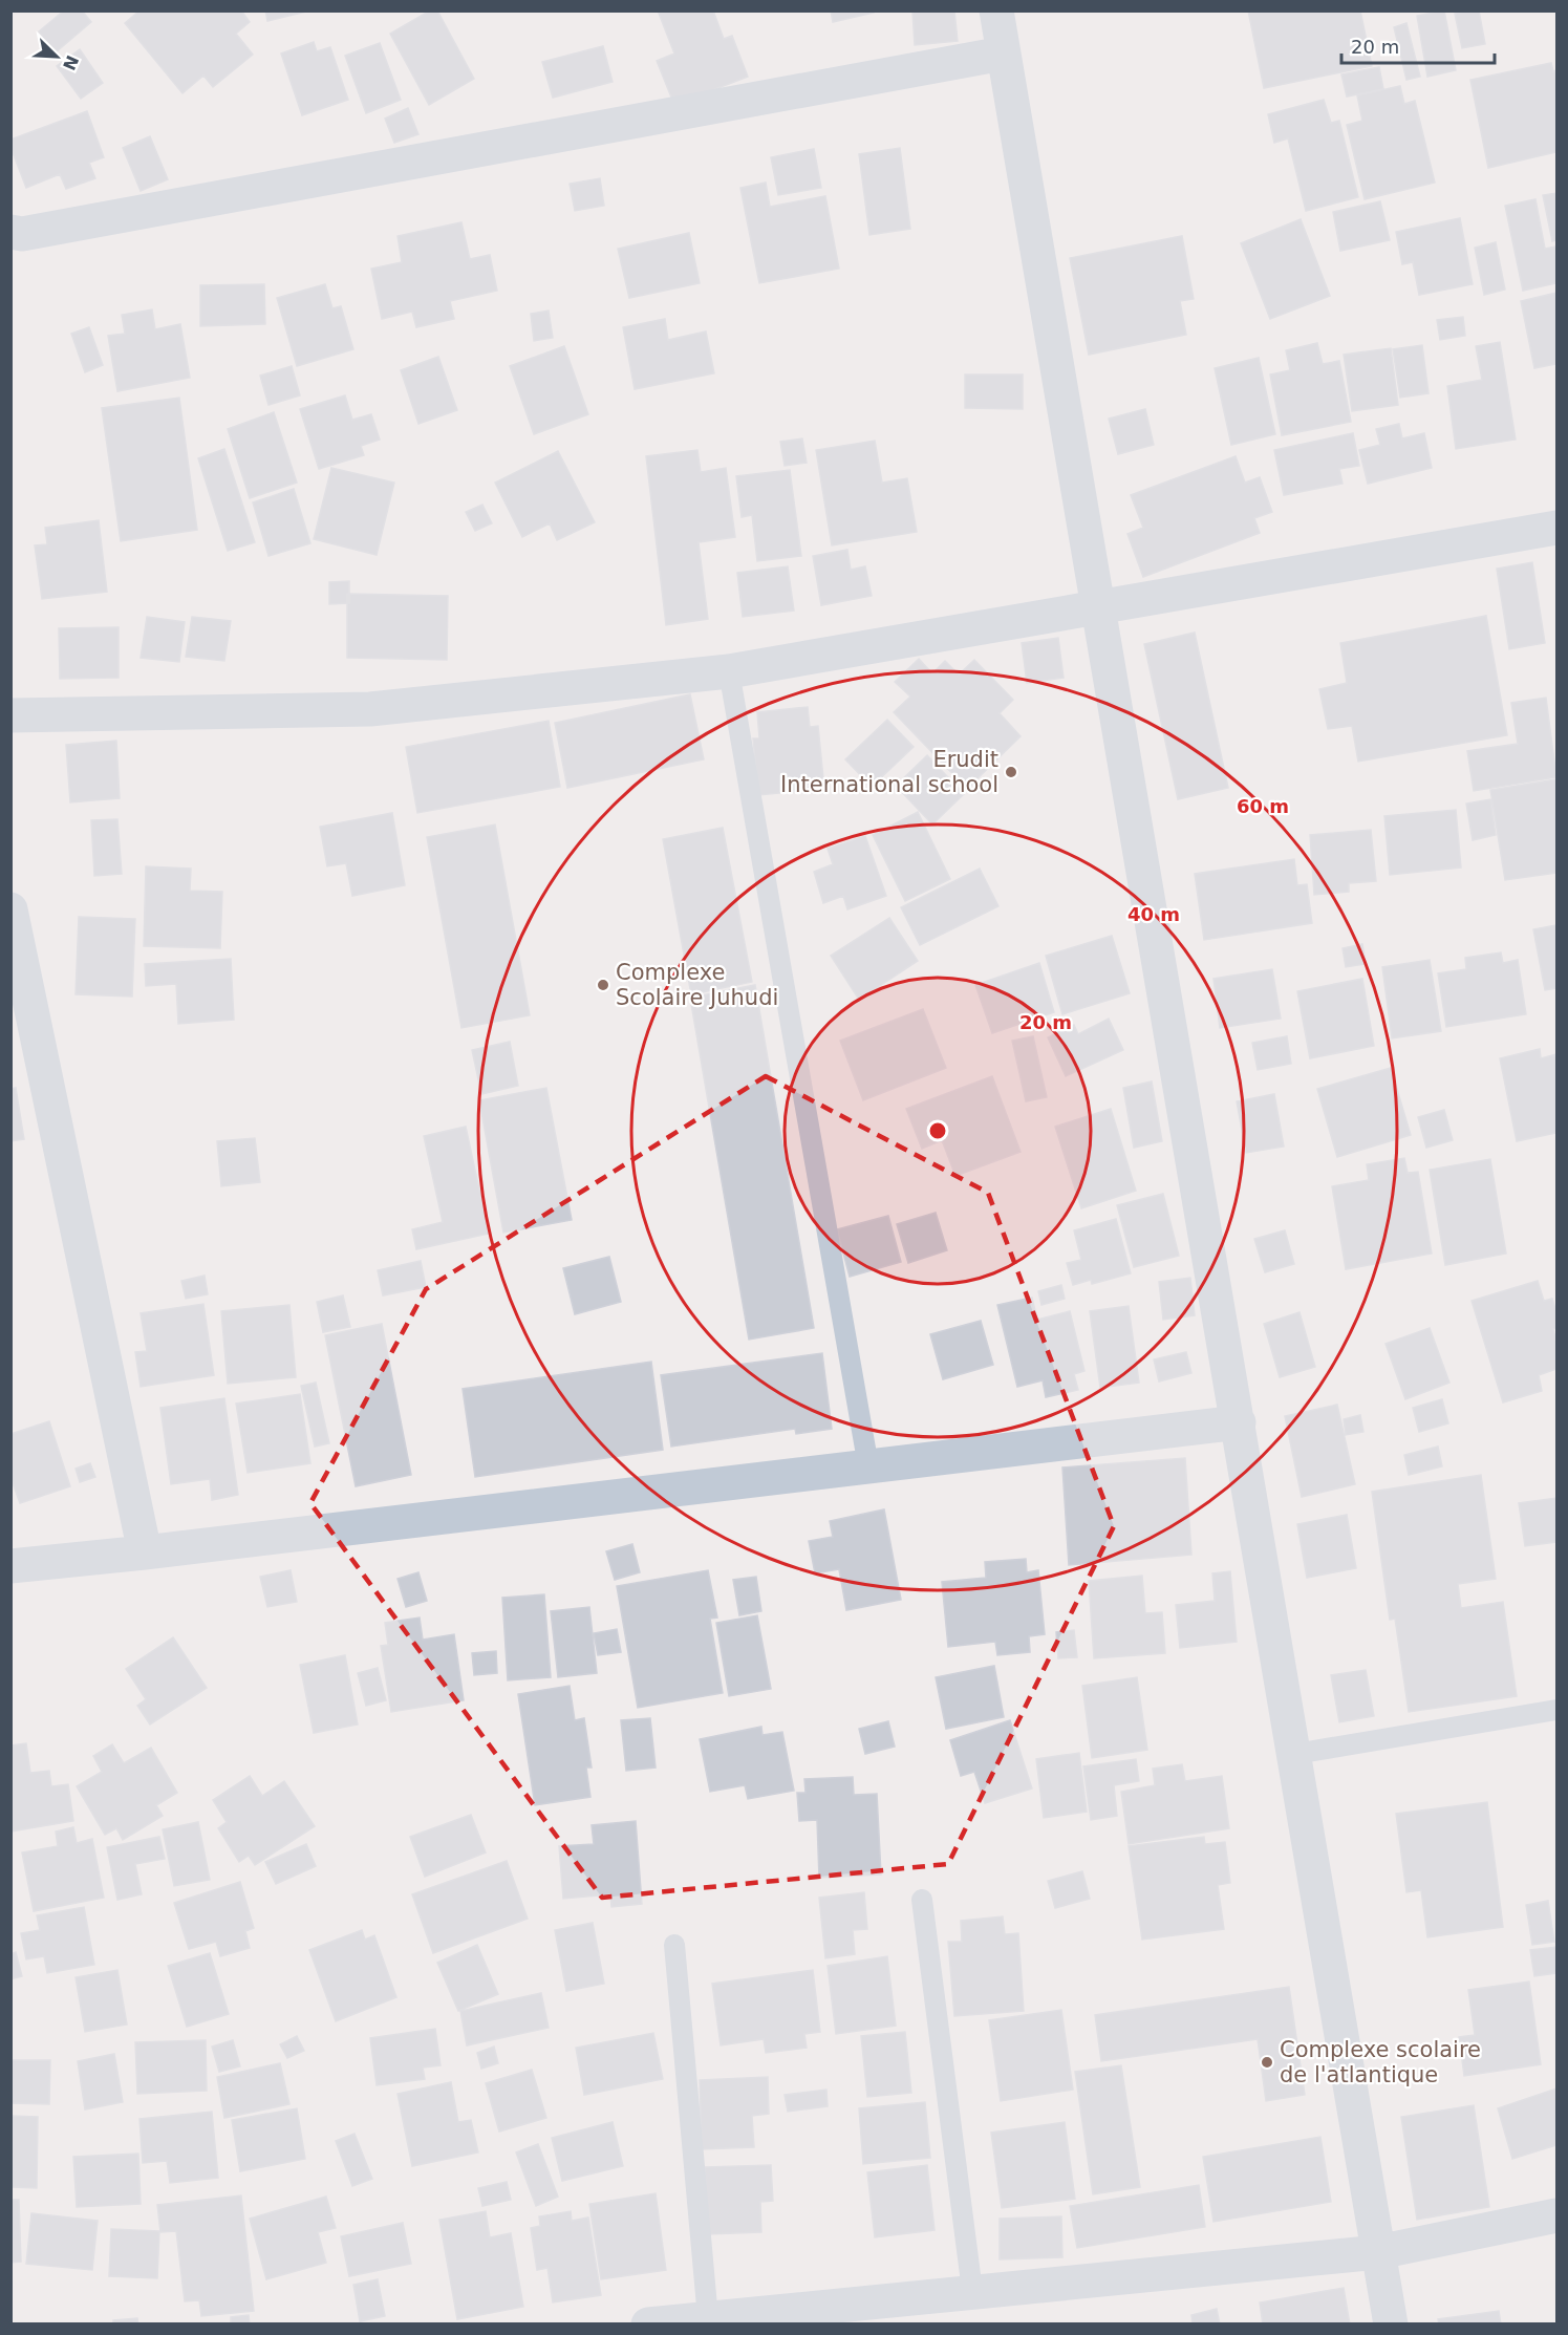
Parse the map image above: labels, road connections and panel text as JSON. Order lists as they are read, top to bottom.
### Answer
{
  "places": ["Erudit International school", "Complexe Scolaire Juhudi", "Complexe scolaire de l'atlantique"],
  "scale_bar": "20 m",
  "north": "bottom right",
  "rings": ["60 m", "40 m", "20 m"]
}
